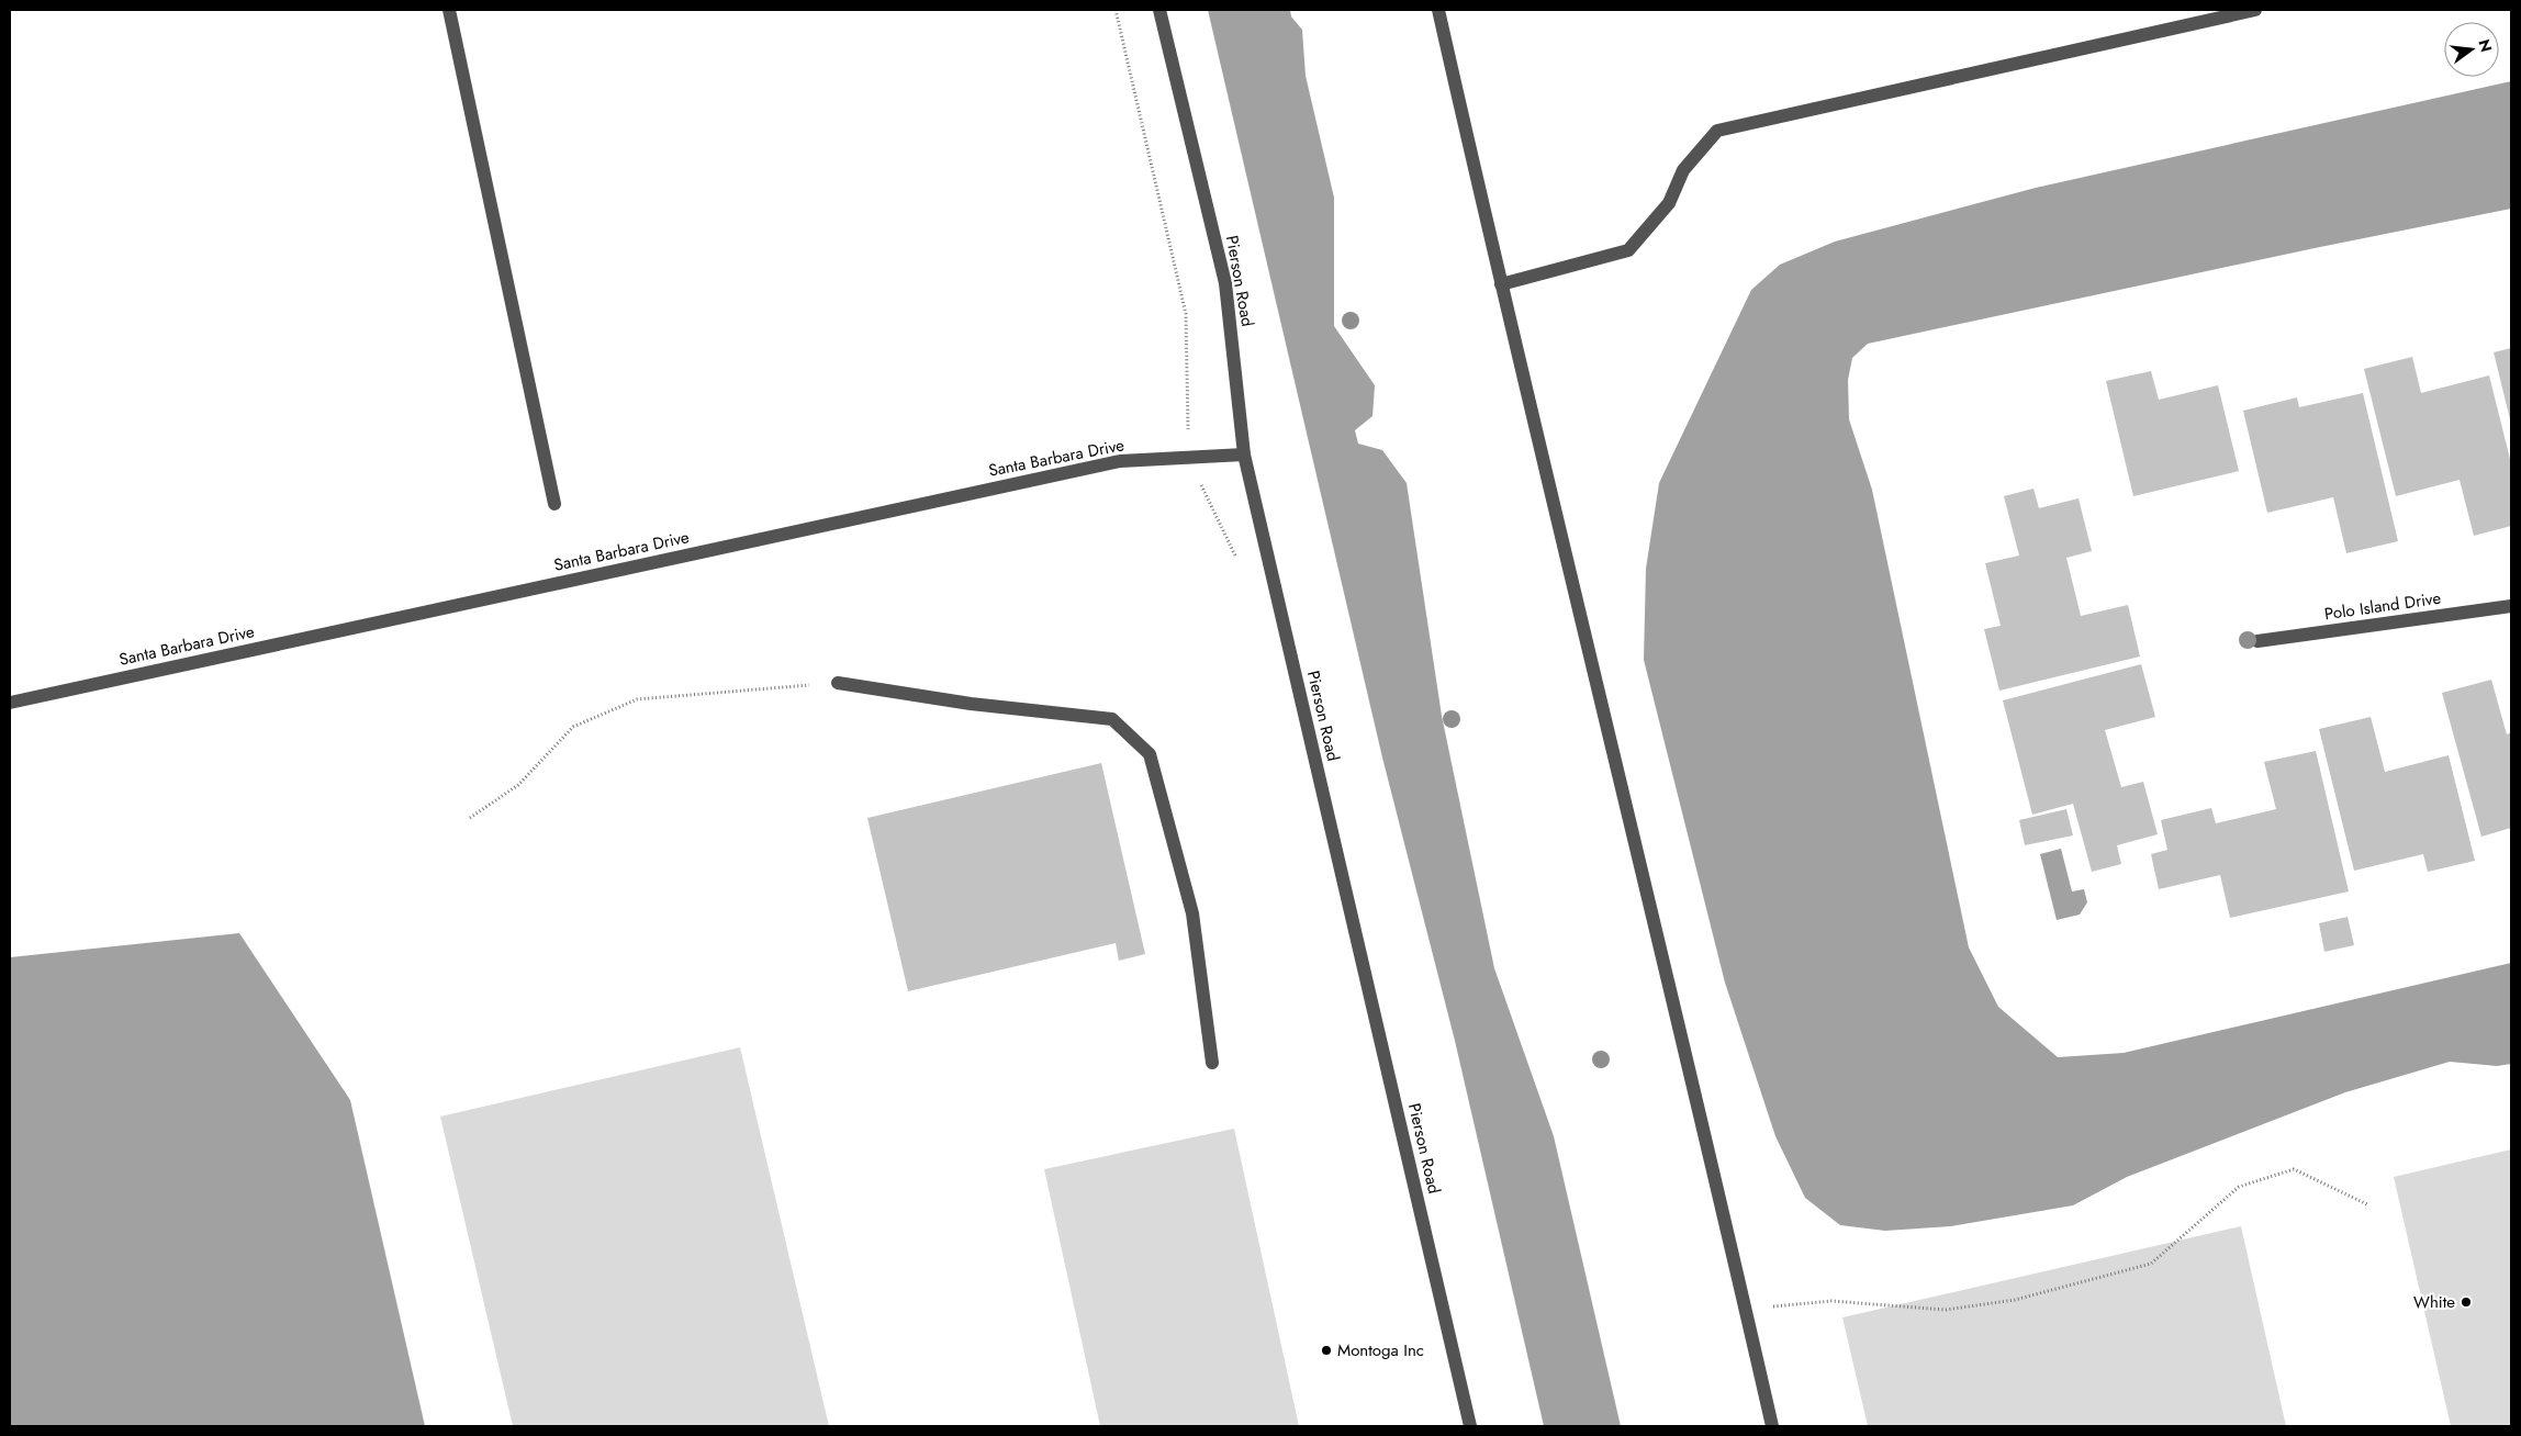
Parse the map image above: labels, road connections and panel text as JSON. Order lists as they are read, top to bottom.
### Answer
{
  "streets": {
    "street": ["Pierson Road", "Santa Barbara Drive", "Polo Island Drive"]
  },
  "crossings": [
    ["Pierson Road", "Santa Barbara Drive"]
  ],
  "places": ["White", "Montoga Inc"],
  "north": "right"
}
